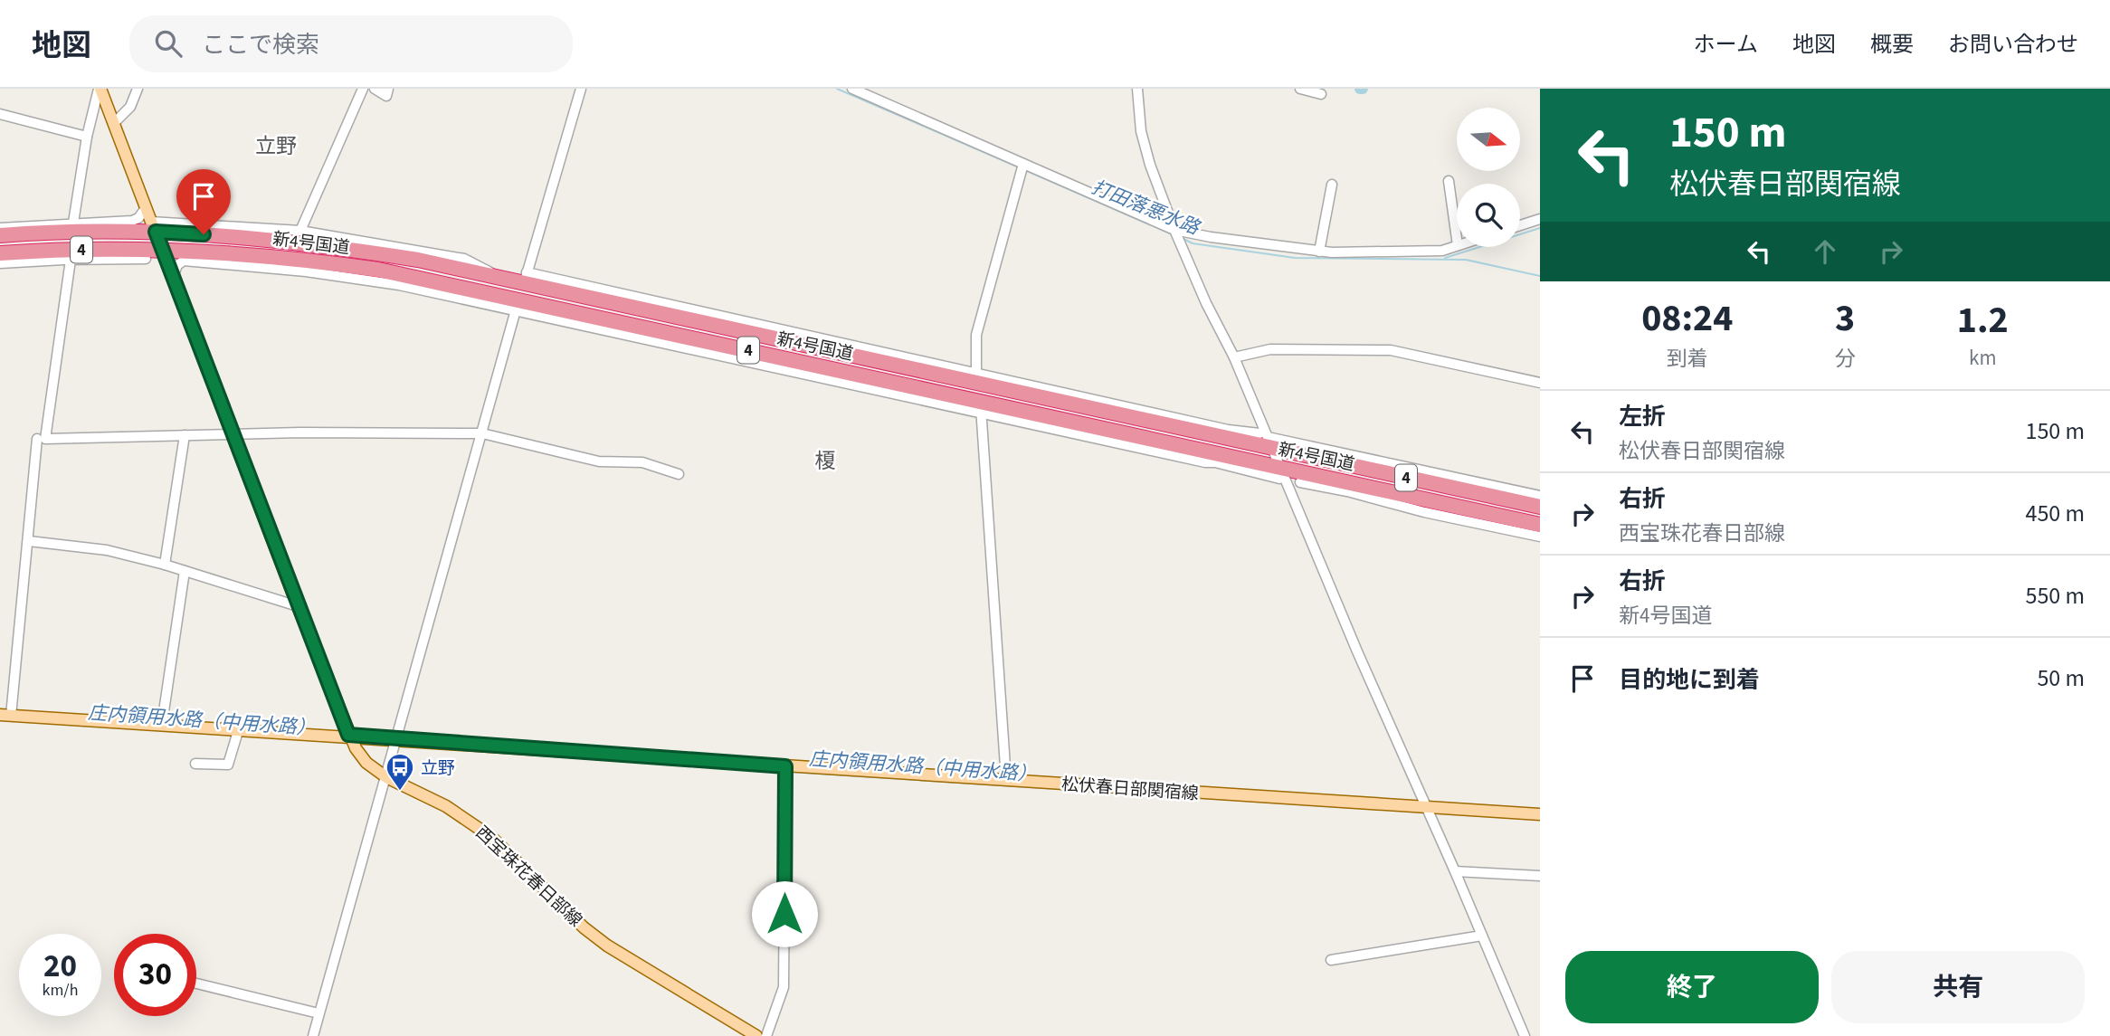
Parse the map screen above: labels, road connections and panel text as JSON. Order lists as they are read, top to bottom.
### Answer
{
  "streets": {
    "highway": ["新4号国道", "4"],
    "main road": ["松伏春日部関宿線", "西宝珠花春日部線"]
  },
  "crossings": [
    ["新4号国道", "西宝珠花春日部線"],
    ["松伏春日部関宿線", "西宝珠花春日部線"]
  ],
  "districts": ["立野", "榎"],
  "water": ["打田落悪水路", "庄内領用水路（中用水路）"],
  "places": {
    "bus stop": ["立野"]
  },
  "north": "right",
  "page": {
    "header": "地図",
    "search": "ここで検索",
    "nav": [
      "ホーム",
      "地図",
      "概要",
      "お問い合わせ"
    ],
    "turn": ["150 m", "松伏春日部関宿線"],
    "eta": [
      "08:24",
      "到着",
      "3",
      "分",
      "1.2",
      "km"
    ],
    "list": [
      {
        "name": "左折",
        "note": "松伏春日部関宿線",
        "value": "150 m"
      },
      {
        "name": "右折",
        "note": "西宝珠花春日部線",
        "value": "450 m"
      },
      {
        "name": "右折",
        "note": "新4号国道",
        "value": "550 m"
      },
      {
        "name": "目的地に到着",
        "value": "50 m"
      }
    ],
    "speed": "20 km/h",
    "limit": "30",
    "buttons": ["終了", "共有"]
  }
}
